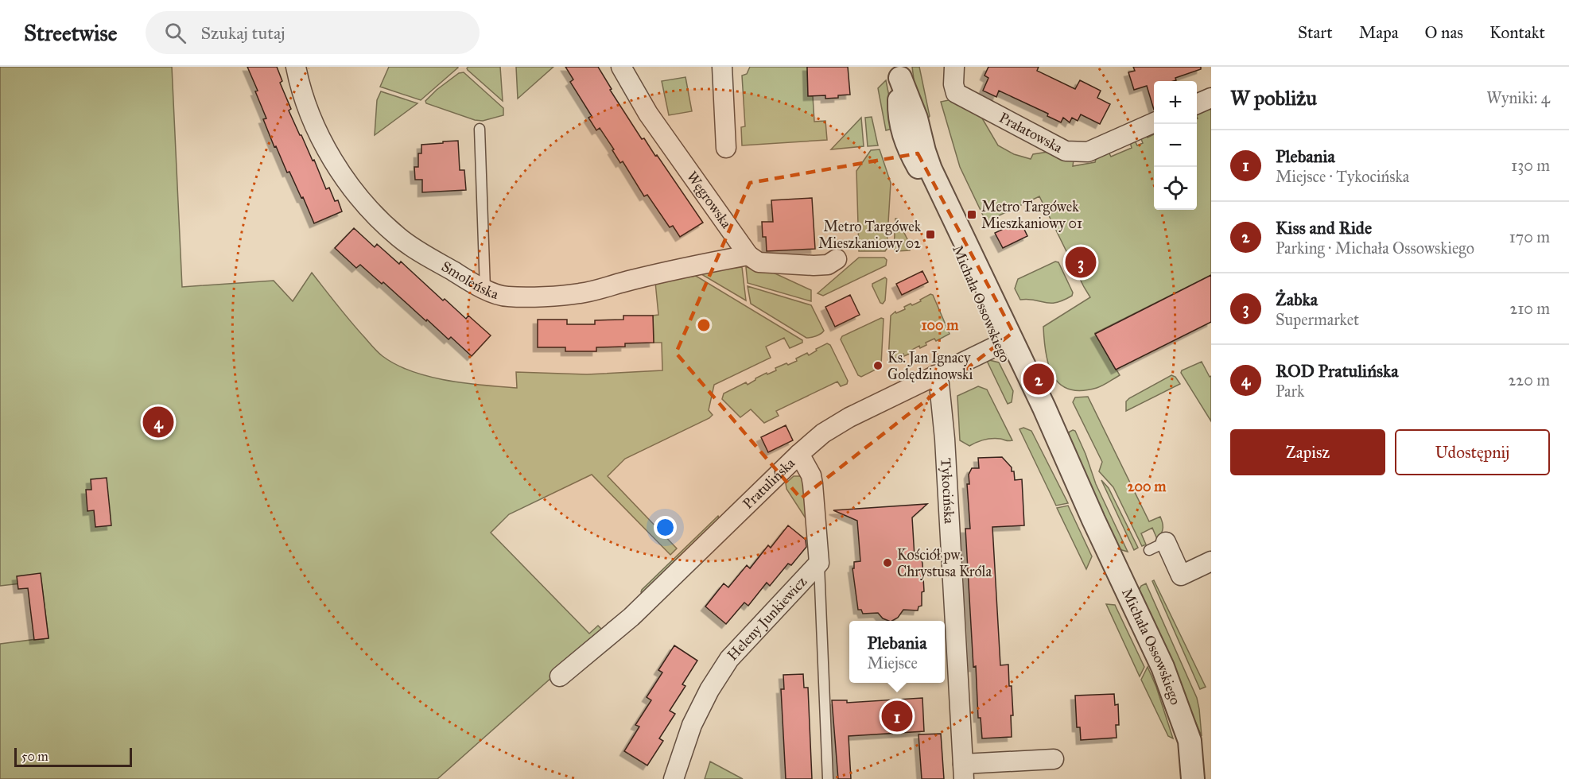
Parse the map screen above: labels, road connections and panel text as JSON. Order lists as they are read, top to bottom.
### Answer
{
  "streets": {
    "street": [
      "Prałatowska",
      "Węgrowska",
      "Smoleńska",
      "Michała Ossowskiego",
      "Pratulińska",
      "Tykocińska",
      "Heleny Junkiewicz"
    ]
  },
  "crossings": [
    ["Węgrowska", "Smoleńska"],
    ["Michała Ossowskiego", "Pratulińska"],
    ["Pratulińska", "Tykocińska"],
    ["Pratulińska", "Heleny Junkiewicz"]
  ],
  "places": {
    "transit": ["Metro Targówek Mieszkaniowy 01", "Metro Targówek Mieszkaniowy 02"],
    "other": ["Ks. Jan Ignacy Golędzinowski", "Kościół pw. Chrystusa Króla"]
  },
  "scale_bar": "50 m",
  "page": {
    "header": "Streetwise",
    "search": "Szukaj tutaj",
    "nav": [
      "Start",
      "Mapa",
      "O nas",
      "Kontakt"
    ],
    "heading": ["W pobliżu", "Wyniki: 4"],
    "map_buttons": ["+", "−"],
    "list": [
      {
        "mark": "1",
        "name": "Plebania",
        "note": "Miejsce · Tykocińska",
        "value": "130 m"
      },
      {
        "mark": "2",
        "name": "Kiss and Ride",
        "note": "Parking · Michała Ossowskiego",
        "value": "170 m"
      },
      {
        "mark": "3",
        "name": "Żabka",
        "note": "Supermarket",
        "value": "210 m"
      },
      {
        "mark": "4",
        "name": "ROD Pratulińska",
        "note": "Park",
        "value": "220 m"
      }
    ],
    "pins": [
      "3",
      "2",
      "4",
      "1"
    ],
    "buttons": ["Zapisz", "Udostępnij"],
    "popup": ["Plebania", "Miejsce"],
    "scale": "50 m"
  },
  "rings": ["100 m", "200 m"]
}
